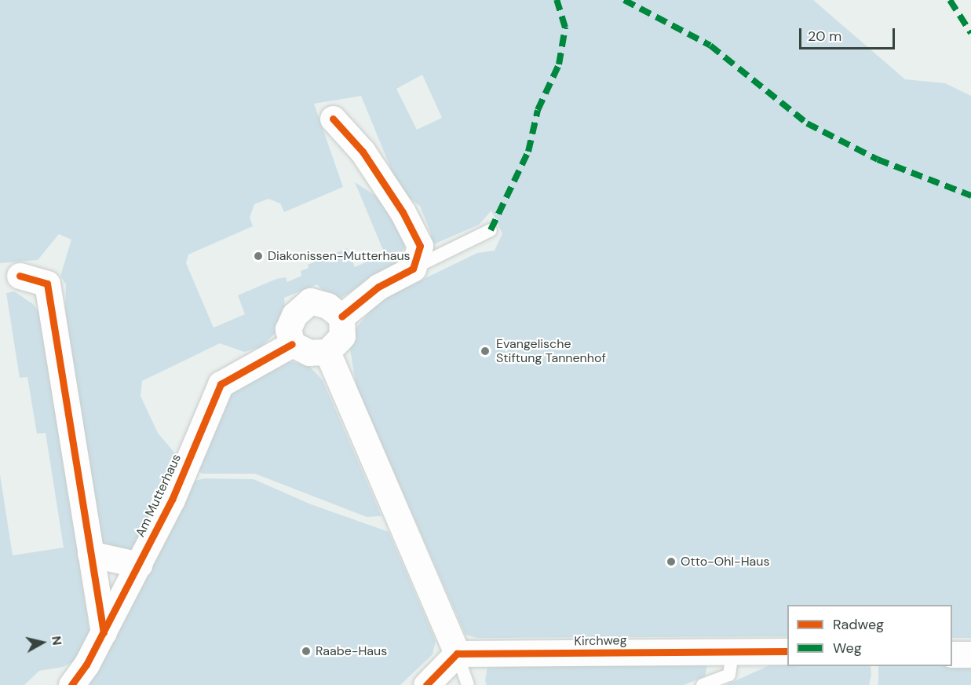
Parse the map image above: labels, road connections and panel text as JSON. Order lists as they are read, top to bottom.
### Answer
{
  "streets": {
    "street": ["Am Mutterhaus", "Kirchweg"]
  },
  "places": [
    "Diakonissen-Mutterhaus",
    "Evangelische Stiftung Tannenhof",
    "Otto-Ohl-Haus",
    "Raabe-Haus"
  ],
  "legend": ["Radweg", "Weg"],
  "scale_bar": "20 m",
  "north": "right"
}
